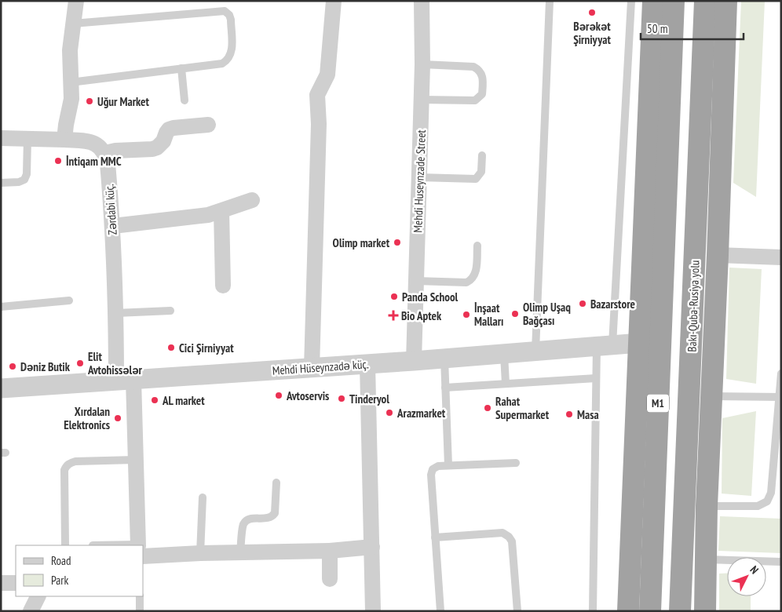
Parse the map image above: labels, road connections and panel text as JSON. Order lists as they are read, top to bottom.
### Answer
{
  "streets": {
    "highway": ["Bakı-Quba-Rusiya yolu", "M1"],
    "street": ["Mehdi Huseynzadе Street", "Zərdabi küç.", "Mehdi Hüseynzadə küç."]
  },
  "crossings": [
    ["Mehdi Huseynzadе Street", "Mehdi Hüseynzadə küç."],
    ["Zərdabi küç.", "Mehdi Hüseynzadə küç."]
  ],
  "places": {
    "other": [
      "Bərəkət Şirniyyat",
      "Uğur Market",
      "İntiqam MMC",
      "Olimp market",
      "Panda School",
      "Bazarstore",
      "Olimp Uşaq Bağçası",
      "İnşaat Malları",
      "Cici Şirniyyat",
      "Elit Avtohissələr",
      "Dəniz Butik",
      "Avtoservis",
      "Tinderyol",
      "AL market",
      "Rahat Supermarket",
      "Arazmarket",
      "Masa",
      "Xırdalan Elektronics"
    ],
    "health": ["Bio Aptek"]
  },
  "legend": ["Road", "Park"],
  "scale_bar": "50 m",
  "north": "top right"
}
